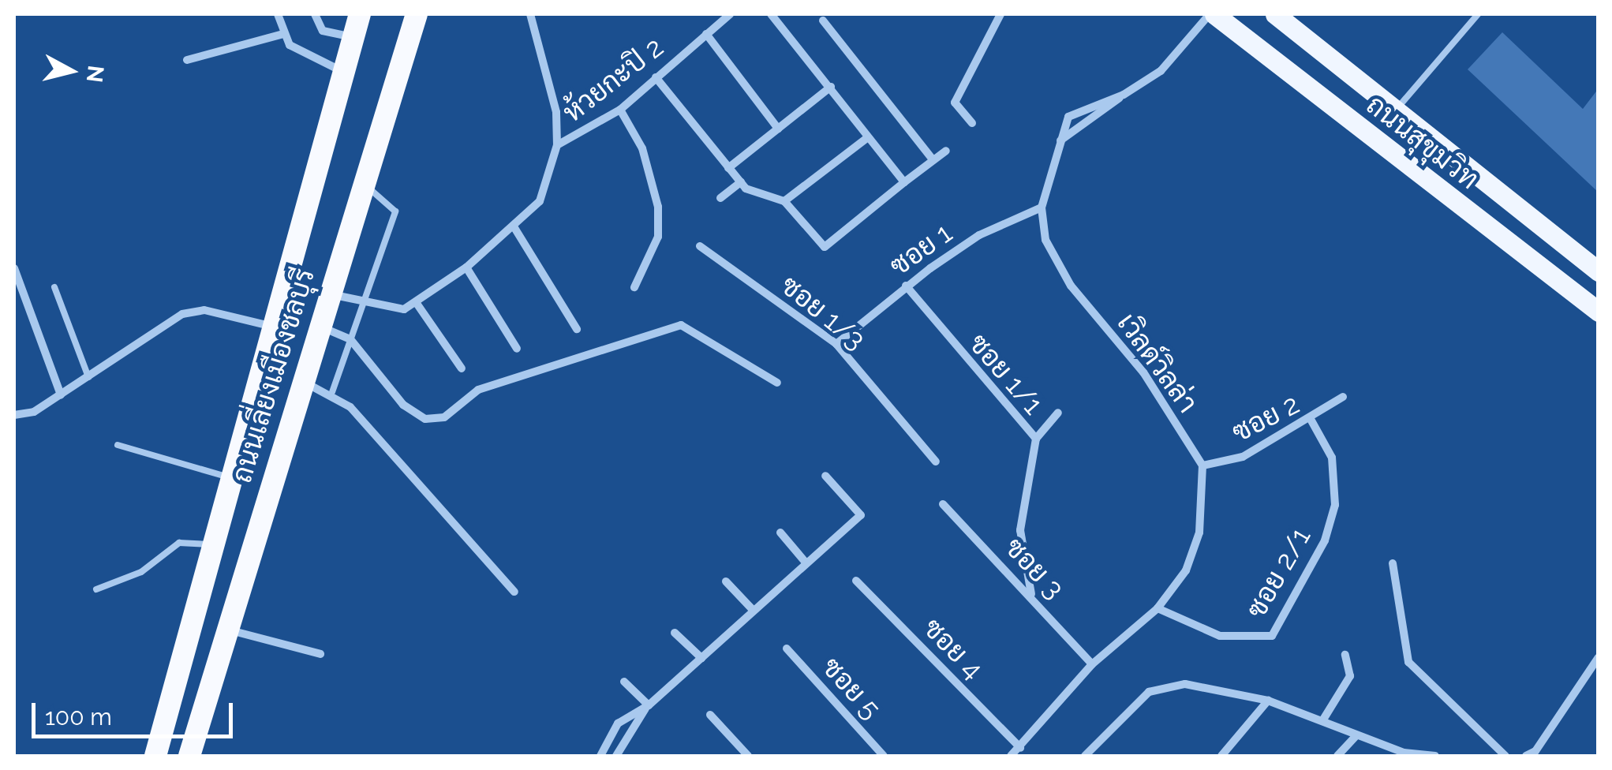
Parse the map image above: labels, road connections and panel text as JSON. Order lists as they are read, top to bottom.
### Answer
{
  "streets": {
    "highway": ["ถนนเลี่ยงเมืองชลบุรี"],
    "main road": ["ถนนสุขุมวิท"],
    "street": [
      "ห้วยกะปิ 2",
      "ซอย 1",
      "ซอย 1/3",
      "เวิลด์วิลล่า",
      "ซอย 1/1",
      "ซอย 2",
      "ซอย 3",
      "ซอย 2/1",
      "ซอย 4",
      "ซอย 5"
    ]
  },
  "crossings": [
    ["ถนนสุขุมวิท", "เวิลด์วิลล่า"],
    ["ซอย 1", "ซอย 1/3"],
    ["ซอย 1", "เวิลด์วิลล่า"],
    ["ซอย 1", "ซอย 1/1"],
    ["เวิลด์วิลล่า", "ซอย 2"],
    ["ซอย 1/1", "ซอย 3"],
    ["ซอย 2", "ซอย 2/1"]
  ],
  "scale_bar": "100 m",
  "north": "right"
}
